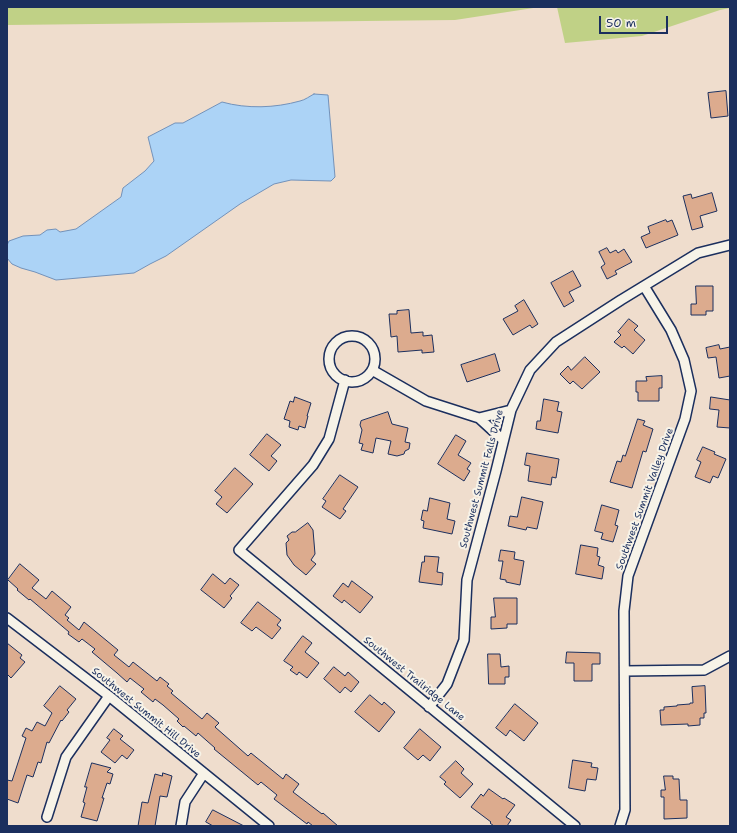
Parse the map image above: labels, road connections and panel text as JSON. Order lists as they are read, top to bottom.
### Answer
{
  "streets": {
    "street": [
      "Southwest Summit Falls Drive",
      "Southwest Summit Valley Drive",
      "Southwest Trailridge Lane",
      "Southwest Summit Hill Drive"
    ]
  },
  "crossings": [
    ["Southwest Summit Falls Drive", "Southwest Summit Valley Drive"],
    ["Southwest Summit Falls Drive", "Southwest Trailridge Lane"]
  ],
  "scale_bar": "50 m"
}
